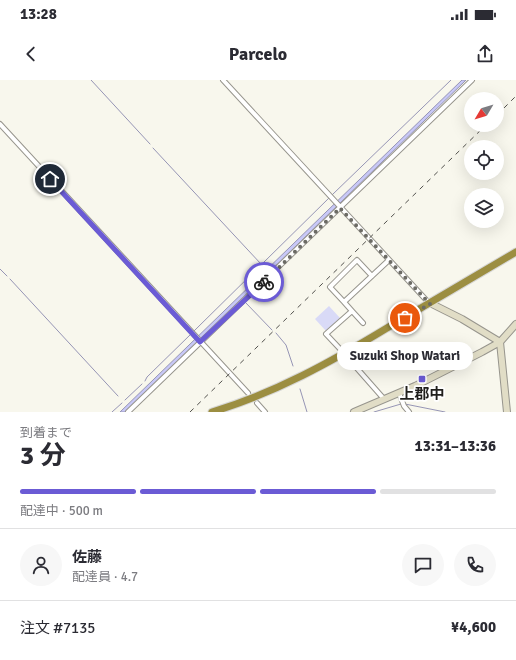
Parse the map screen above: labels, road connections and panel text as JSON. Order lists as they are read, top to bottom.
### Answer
{
  "places": {
    "other": ["Suzuki Shop Watari"],
    "transit": ["上郡中"]
  },
  "north": "bottom left",
  "page": {
    "status": "13:28",
    "header": "Parcelo",
    "bubble": "Suzuki Shop Watari",
    "heading": ["3 分", "到着まで", "13:31–13:36"],
    "panel": [
      "佐藤",
      "配達員 · 4.7",
      "注文 #7135",
      "¥4,600"
    ],
    "bar": "配達中 · 500 m"
  }
}
